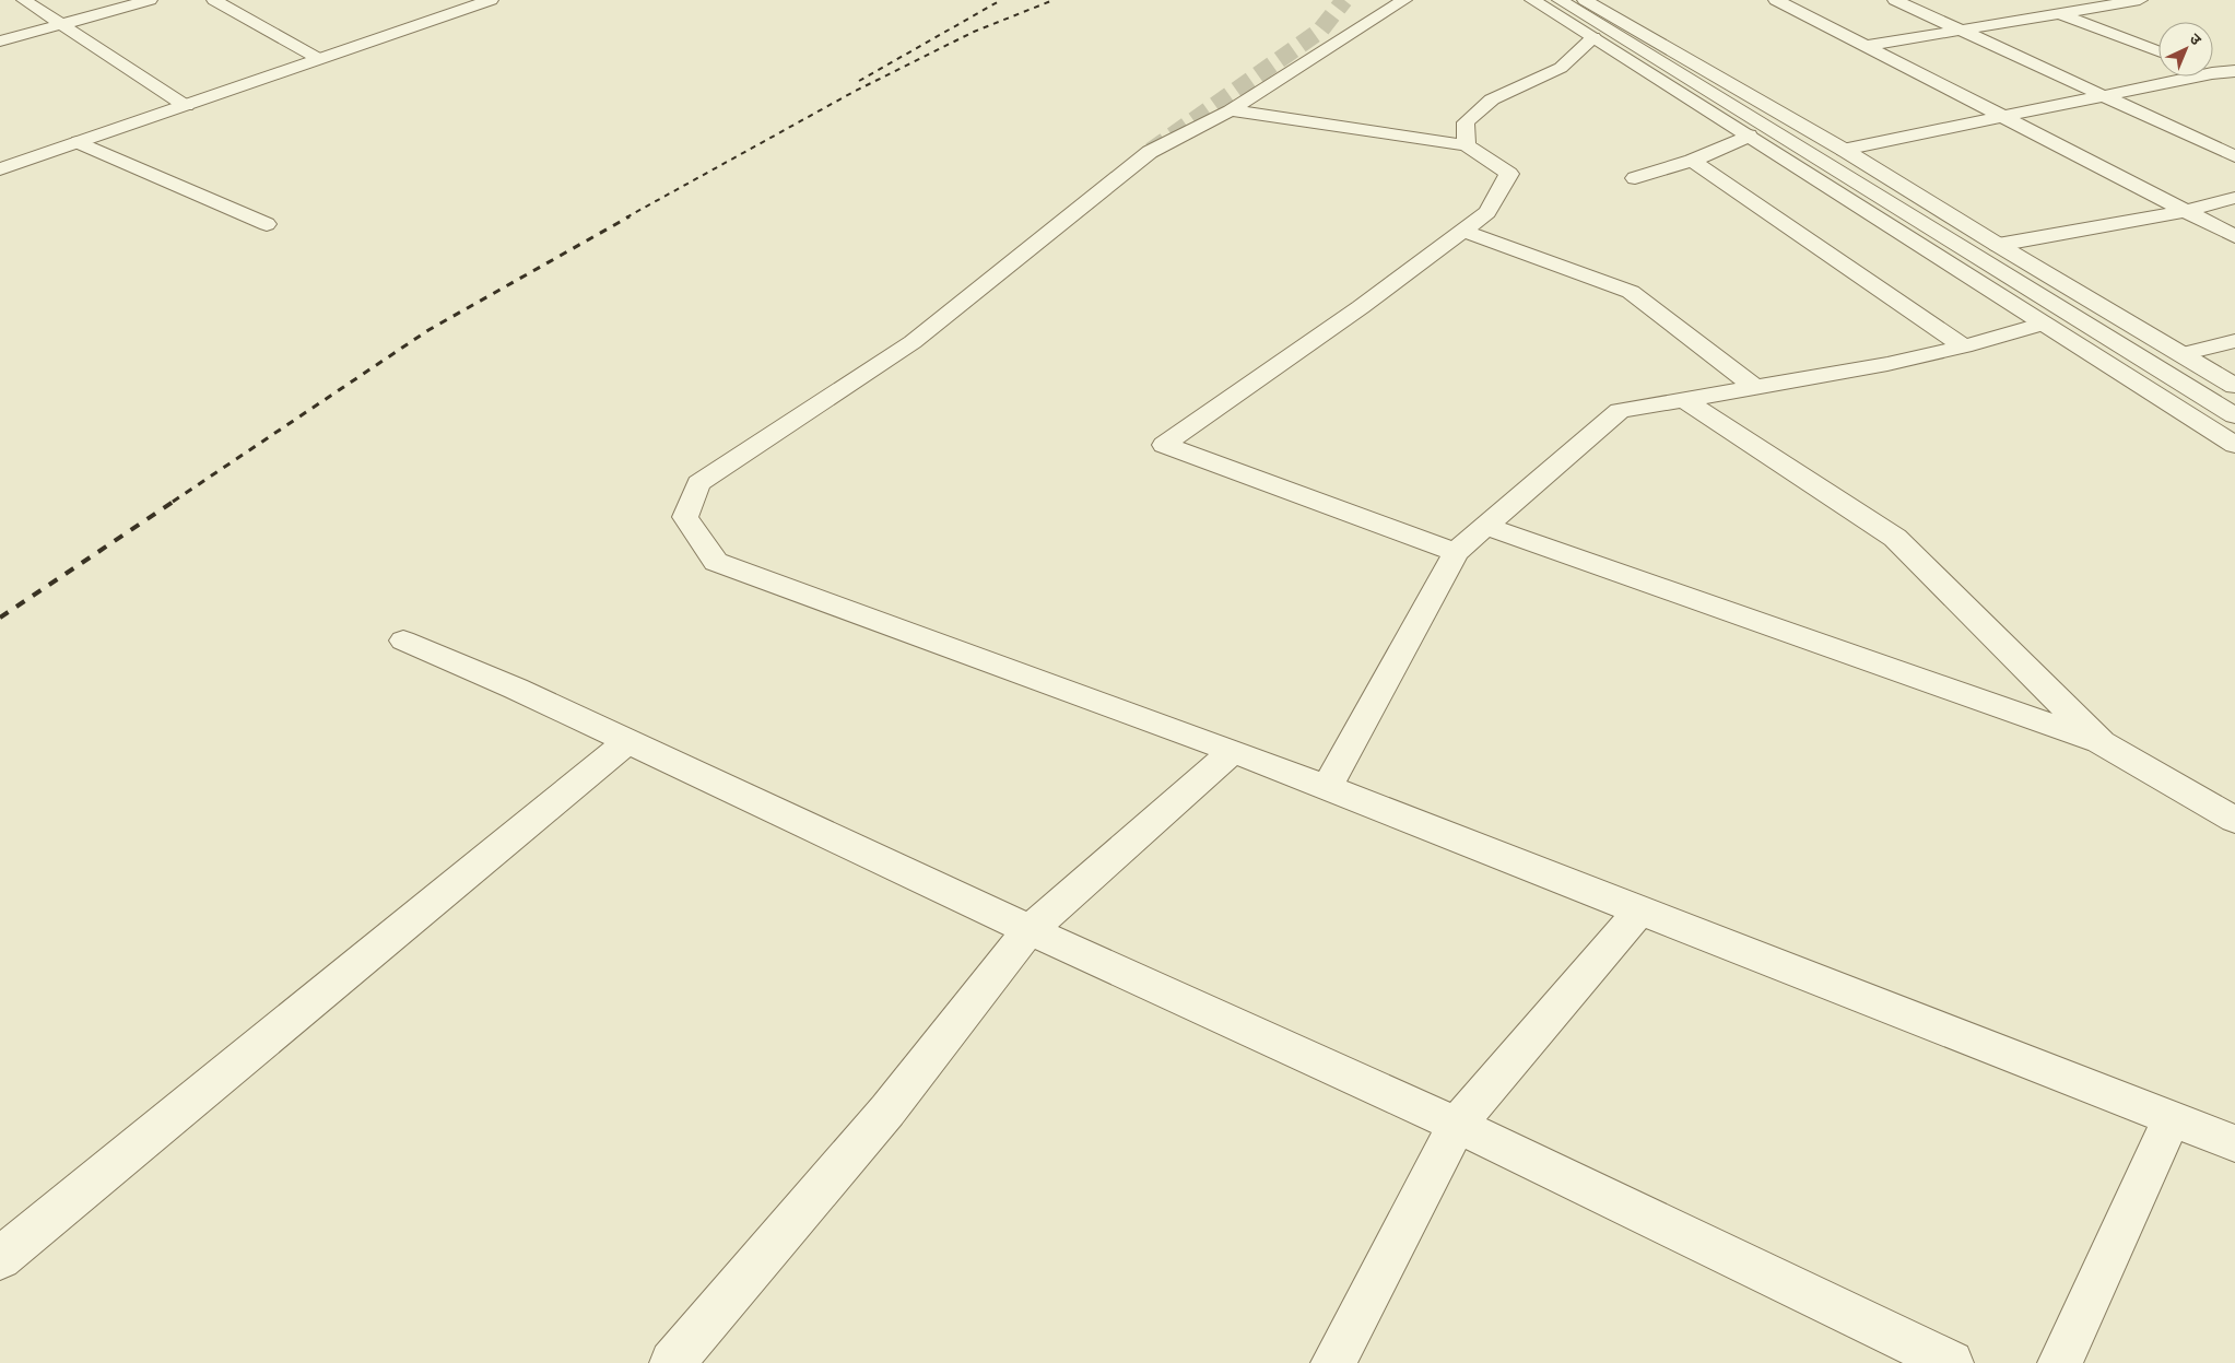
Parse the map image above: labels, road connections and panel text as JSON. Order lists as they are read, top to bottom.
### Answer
{
  "north": "top right"
}
